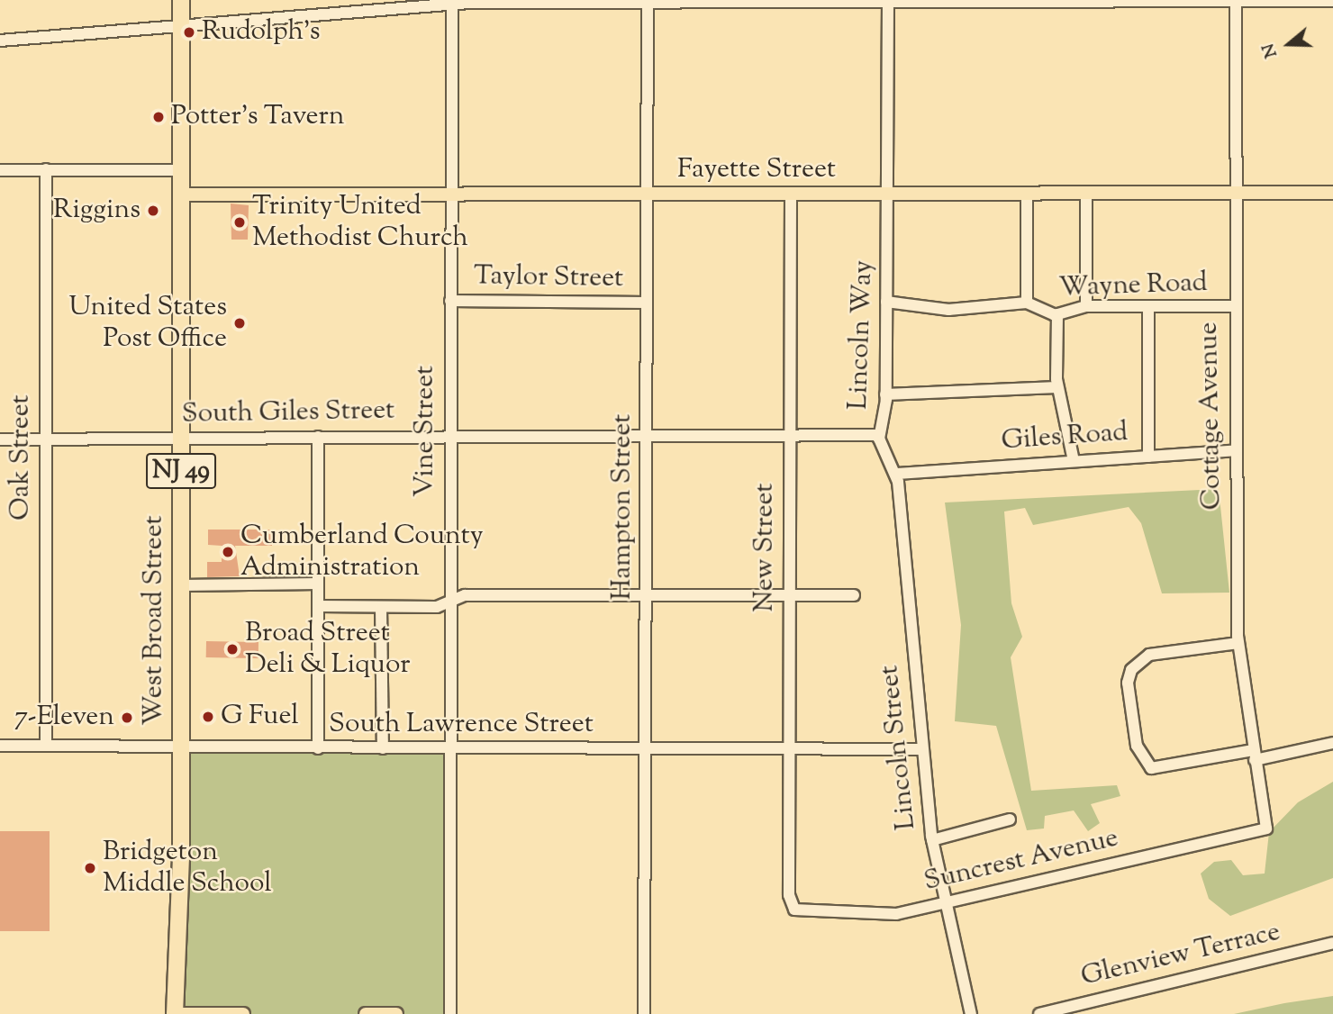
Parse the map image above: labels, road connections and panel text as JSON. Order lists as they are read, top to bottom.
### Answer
{
  "streets": {
    "highway": ["NJ 49", "West Broad Street"],
    "main road": ["Fayette Street"],
    "street": [
      "Taylor Street",
      "Wayne Road",
      "Lincoln Way",
      "South Giles Street",
      "Cottage Avenue",
      "Vine Street",
      "Giles Road",
      "Oak Street",
      "Hampton Street",
      "New Street",
      "South Lawrence Street",
      "Lincoln Street",
      "Suncrest Avenue",
      "Glenview Terrace"
    ]
  },
  "crossings": [
    ["Fayette Street", "Lincoln Way"],
    ["Fayette Street", "Cottage Avenue"],
    ["Fayette Street", "Vine Street"],
    ["Fayette Street", "Hampton Street"],
    ["Fayette Street", "New Street"],
    ["Fayette Street", "West Broad Street"],
    ["Taylor Street", "Vine Street"],
    ["Taylor Street", "Hampton Street"],
    ["Wayne Road", "Lincoln Way"],
    ["Wayne Road", "Cottage Avenue"],
    ["Lincoln Way", "South Giles Street"],
    ["Lincoln Way", "Giles Road"],
    ["Lincoln Way", "Lincoln Street"],
    ["South Giles Street", "Vine Street"],
    ["South Giles Street", "Oak Street"],
    ["South Giles Street", "Hampton Street"],
    ["South Giles Street", "New Street"],
    ["South Giles Street", "West Broad Street"],
    ["Cottage Avenue", "Giles Road"],
    ["Cottage Avenue", "Suncrest Avenue"],
    ["Vine Street", "South Lawrence Street"],
    ["Giles Road", "Lincoln Street"],
    ["Oak Street", "South Lawrence Street"],
    ["Hampton Street", "South Lawrence Street"],
    ["New Street", "South Lawrence Street"],
    ["New Street", "Suncrest Avenue"],
    ["West Broad Street", "South Lawrence Street"],
    ["South Lawrence Street", "Lincoln Street"],
    ["Lincoln Street", "Suncrest Avenue"]
  ],
  "places": [
    "Rudolph's",
    "Potter's Tavern",
    "Riggins",
    "Trinity United Methodist Church",
    "United States Post Office",
    "Cumberland County Administration",
    "Broad Street Deli & Liquor",
    "G Fuel",
    "7-Eleven",
    "Bridgeton Middle School"
  ],
  "north": "left"
}
